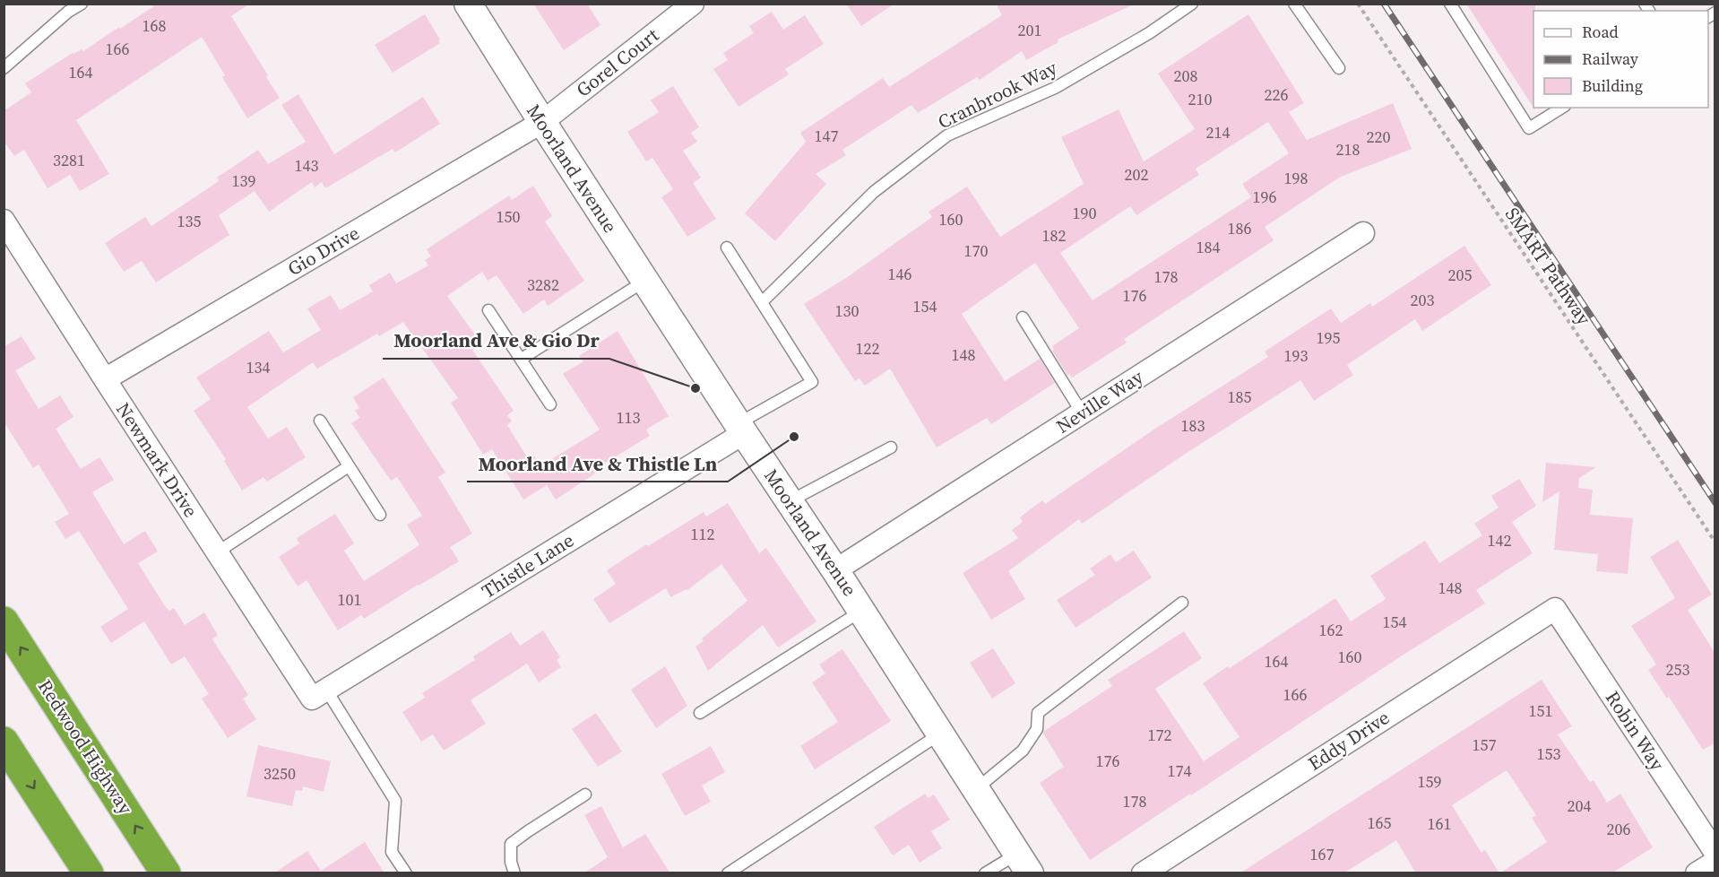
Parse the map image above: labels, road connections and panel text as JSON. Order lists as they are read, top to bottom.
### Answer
{
  "streets": {
    "highway": ["Redwood Highway"],
    "street": [
      "Gorel Court",
      "Moorland Avenue",
      "Gio Drive",
      "Neville Way",
      "Newmark Drive",
      "Thistle Lane",
      "Robin Way",
      "Eddy Drive"
    ],
    "lane": ["Cranbrook Way"],
    "path": ["SMART Pathway"]
  },
  "crossings": [
    ["Gorel Court", "Moorland Avenue"],
    ["Gorel Court", "Gio Drive"],
    ["Moorland Avenue", "Gio Drive"],
    ["Moorland Avenue", "Neville Way"],
    ["Moorland Avenue", "Thistle Lane"],
    ["Gio Drive", "Newmark Drive"],
    ["Newmark Drive", "Thistle Lane"],
    ["Robin Way", "Eddy Drive"]
  ],
  "places": ["Moorland Ave & Gio Dr", "Moorland Ave & Thistle Ln"],
  "house_numbers": [
    "168",
    "201",
    "166",
    "164",
    "208",
    "226",
    "210",
    "214",
    "147",
    "220",
    "218",
    "3281",
    "143",
    "202",
    "198",
    "139",
    "196",
    "190",
    "150",
    "160",
    "135",
    "186",
    "182",
    "184",
    "170",
    "146",
    "205",
    "178",
    "3282",
    "176",
    "203",
    "154",
    "130",
    "195",
    "122",
    "148",
    "193",
    "134",
    "185",
    "113",
    "183",
    "112",
    "142",
    "148",
    "101",
    "154",
    "162",
    "160",
    "164",
    "253",
    "166",
    "151",
    "172",
    "157",
    "153",
    "176",
    "174",
    "3250",
    "159",
    "178",
    "204",
    "165",
    "161",
    "206",
    "167"
  ],
  "legend": ["Road", "Railway", "Building"]
}
